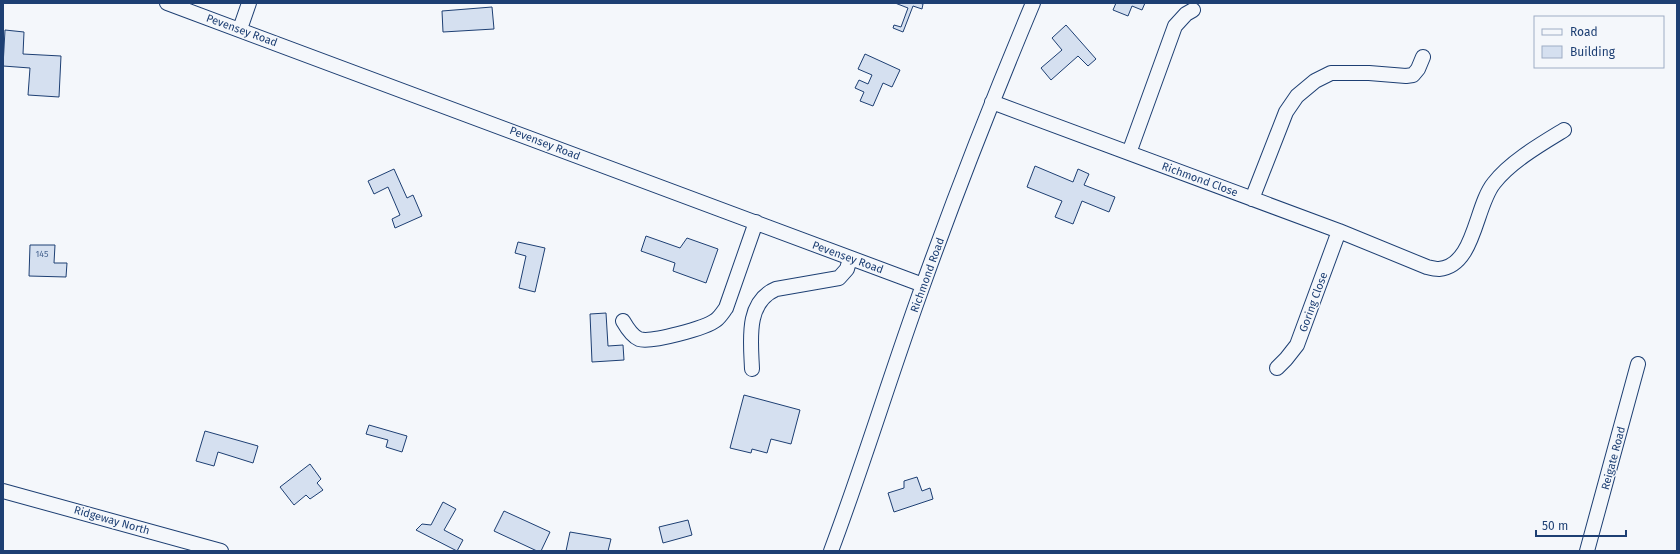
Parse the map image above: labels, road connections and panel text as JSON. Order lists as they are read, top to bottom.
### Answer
{
  "streets": {
    "street": [
      "Pevensey Road",
      "Richmond Close",
      "Richmond Road",
      "Goring Close",
      "Reigate Road",
      "Ridgeway North"
    ]
  },
  "crossings": [
    ["Pevensey Road", "Richmond Road"],
    ["Richmond Close", "Richmond Road"],
    ["Richmond Close", "Goring Close"]
  ],
  "house_numbers": ["145"],
  "legend": ["Road", "Building"],
  "scale_bar": "50 m"
}
